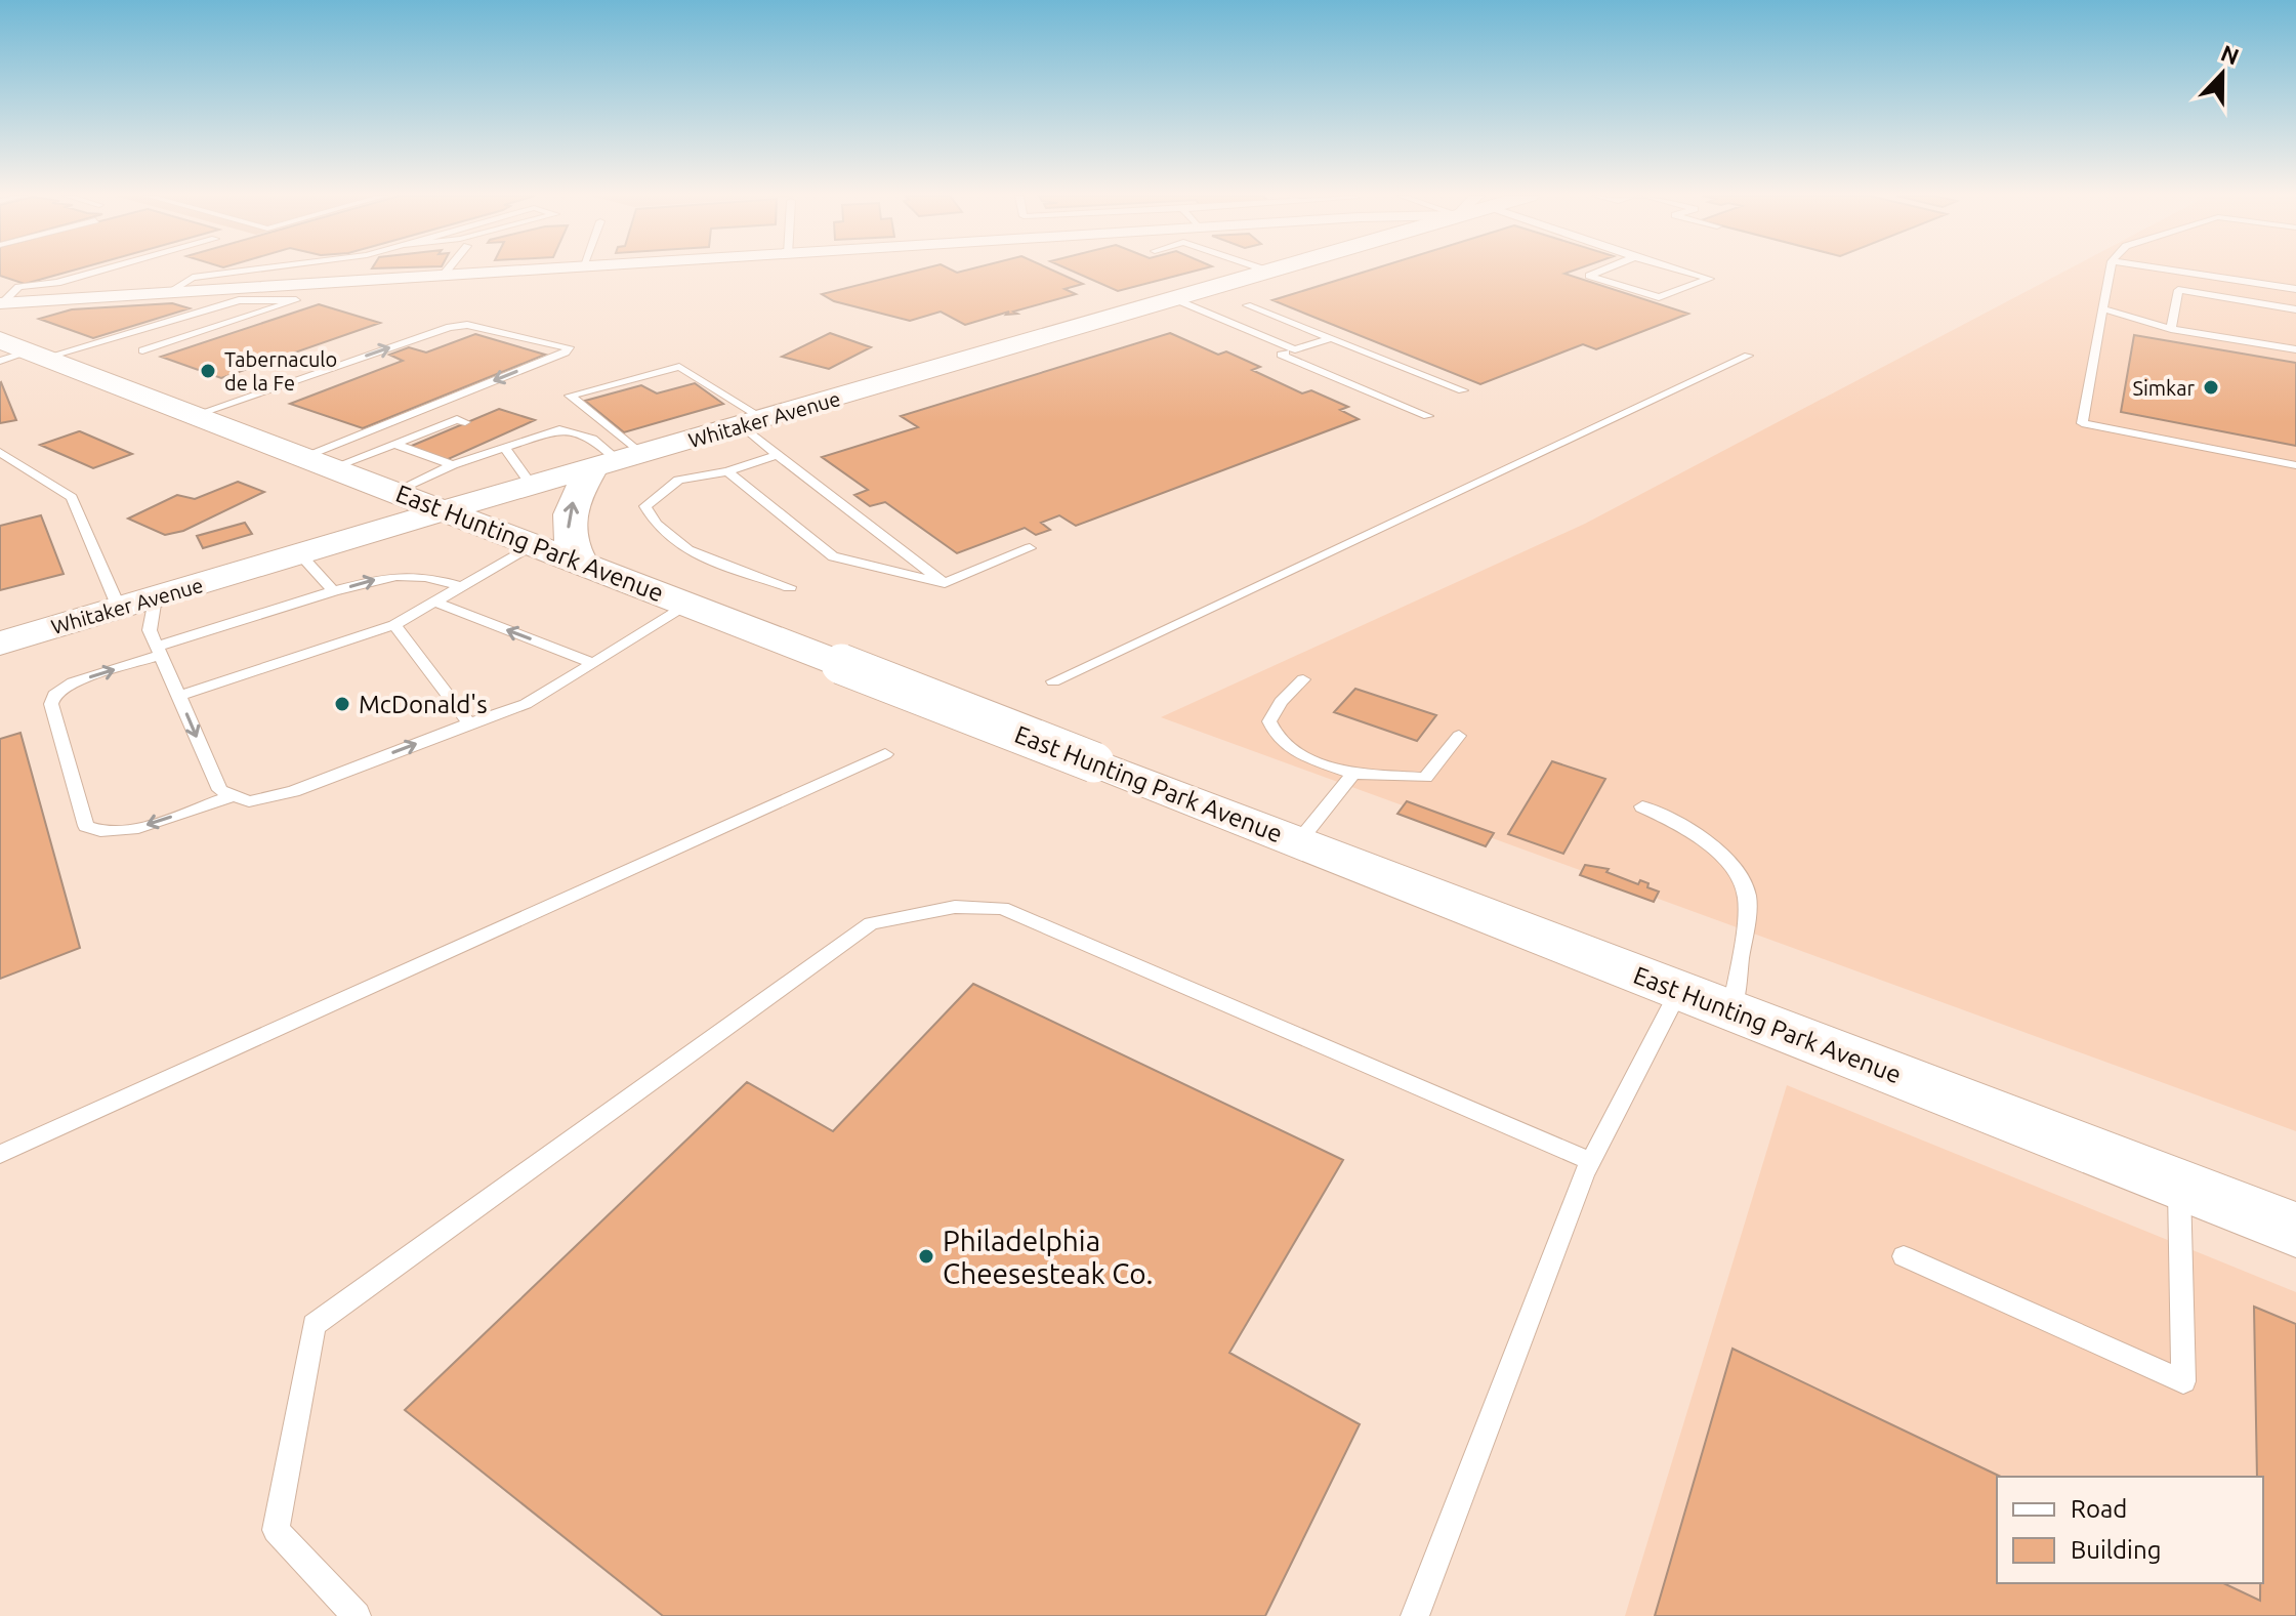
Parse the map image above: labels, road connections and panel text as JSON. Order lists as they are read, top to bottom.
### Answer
{
  "streets": {
    "main road": ["Whitaker Avenue", "East Hunting Park Avenue"]
  },
  "crossings": [
    ["Whitaker Avenue", "East Hunting Park Avenue"]
  ],
  "places": [
    "Tabernaculo de la Fe",
    "Simkar",
    "McDonald's",
    "Philadelphia Cheesesteak Co."
  ],
  "legend": ["Road", "Building"],
  "north": "top"
}
